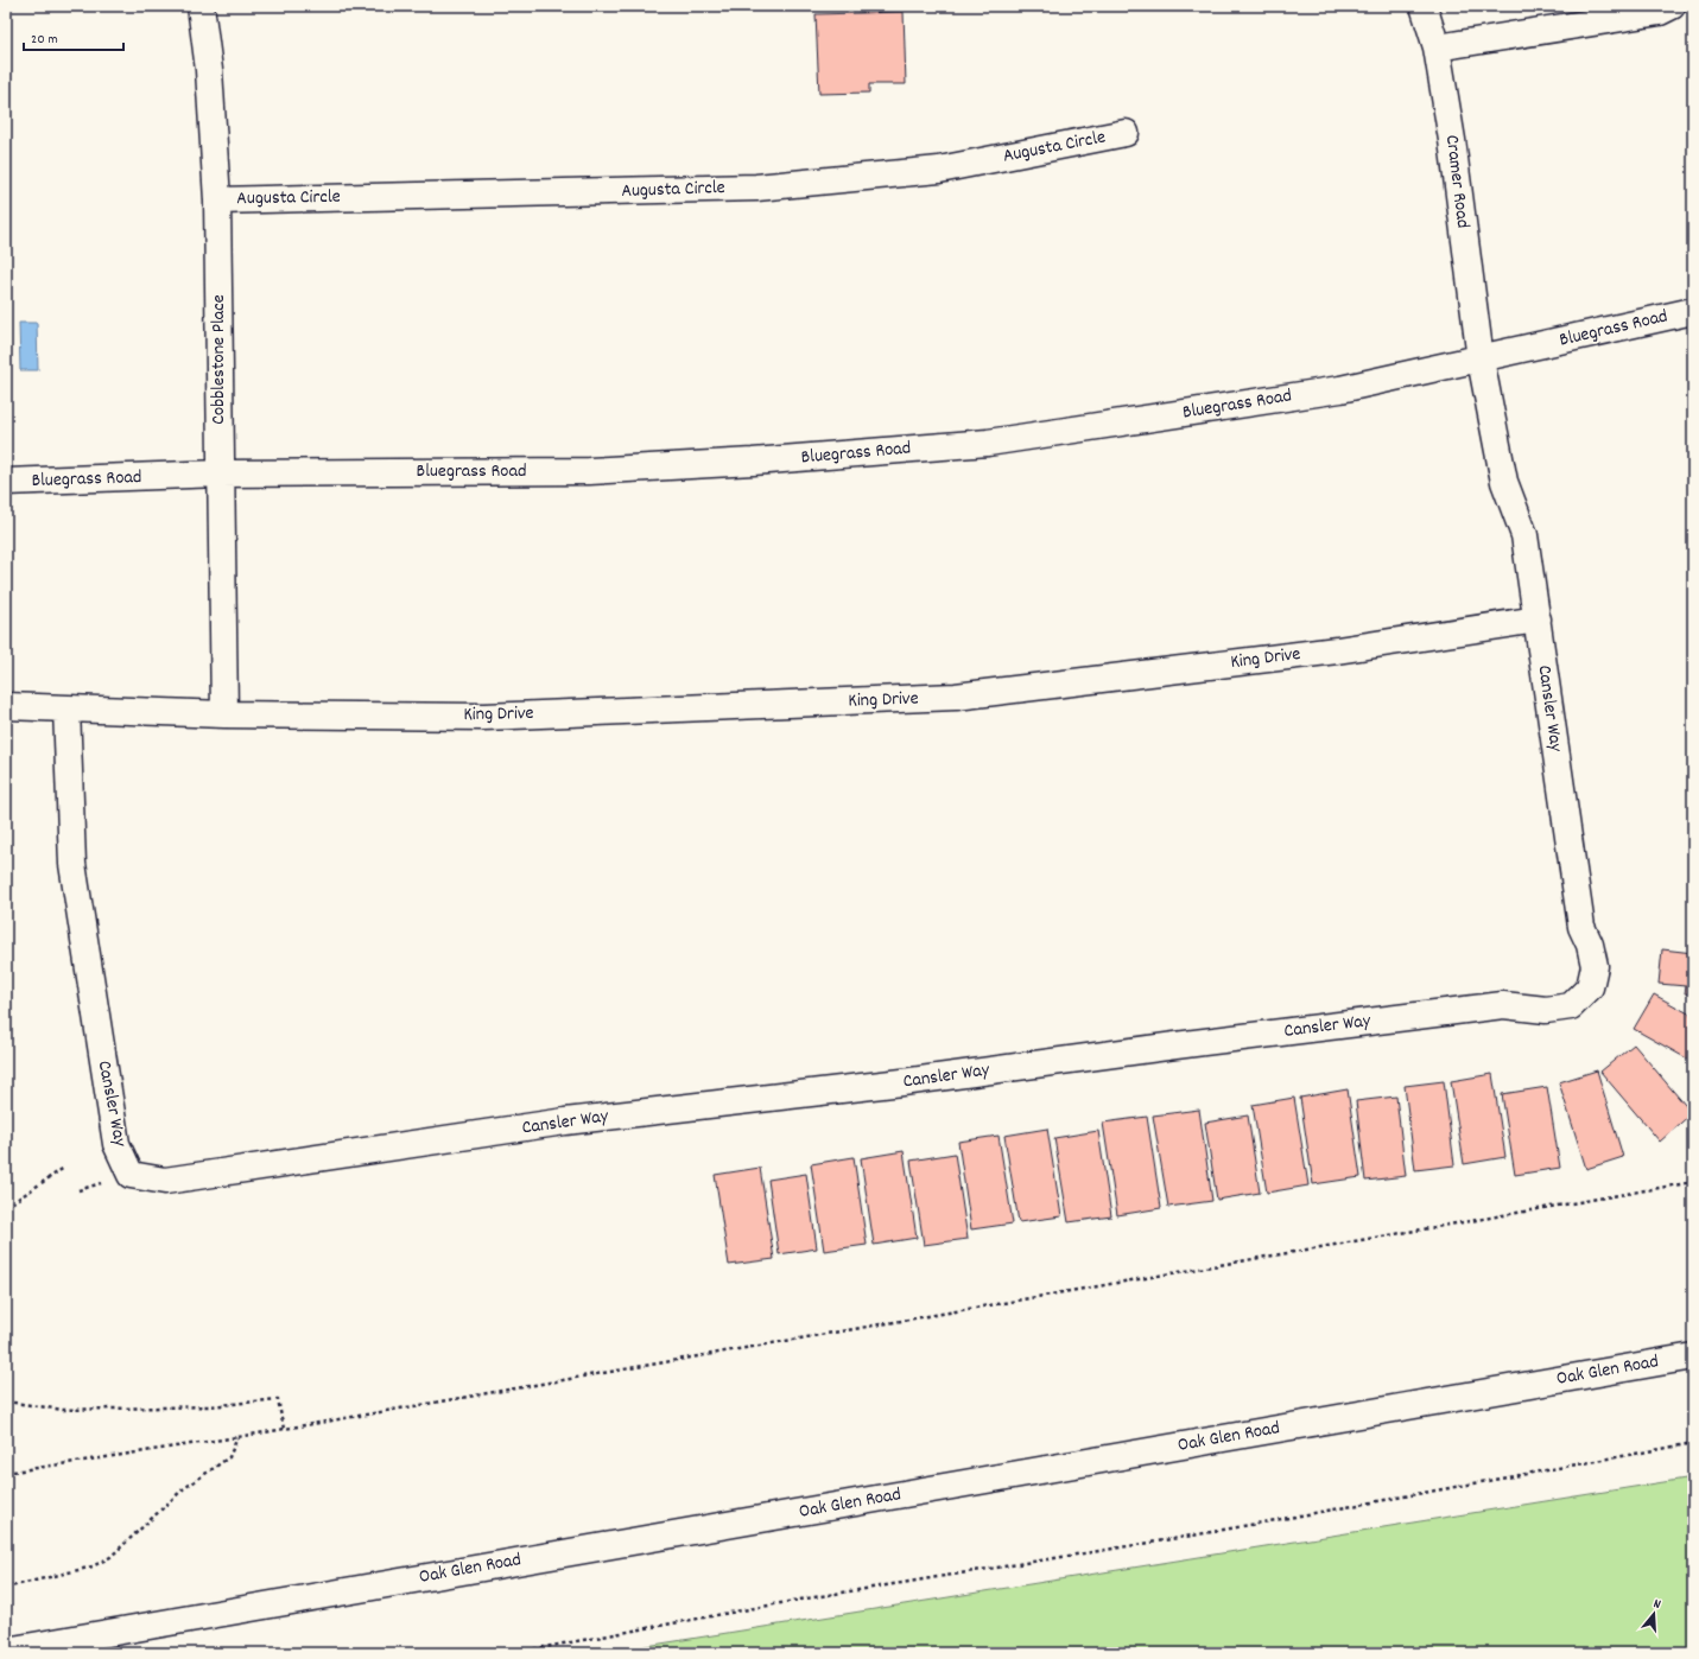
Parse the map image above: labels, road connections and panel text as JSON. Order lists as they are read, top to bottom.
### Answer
{
  "streets": {
    "street": [
      "Augusta Circle",
      "Cramer Road",
      "Bluegrass Road",
      "Cobblestone Place",
      "King Drive",
      "Cansler Way",
      "Oak Glen Road"
    ]
  },
  "crossings": [
    ["Augusta Circle", "Cobblestone Place"],
    ["Cramer Road", "Bluegrass Road"],
    ["Cramer Road", "Cansler Way"],
    ["Bluegrass Road", "Cobblestone Place"],
    ["Bluegrass Road", "Cansler Way"],
    ["Cobblestone Place", "King Drive"],
    ["King Drive", "Cansler Way"]
  ],
  "scale_bar": "20 m",
  "north": "top"
}
